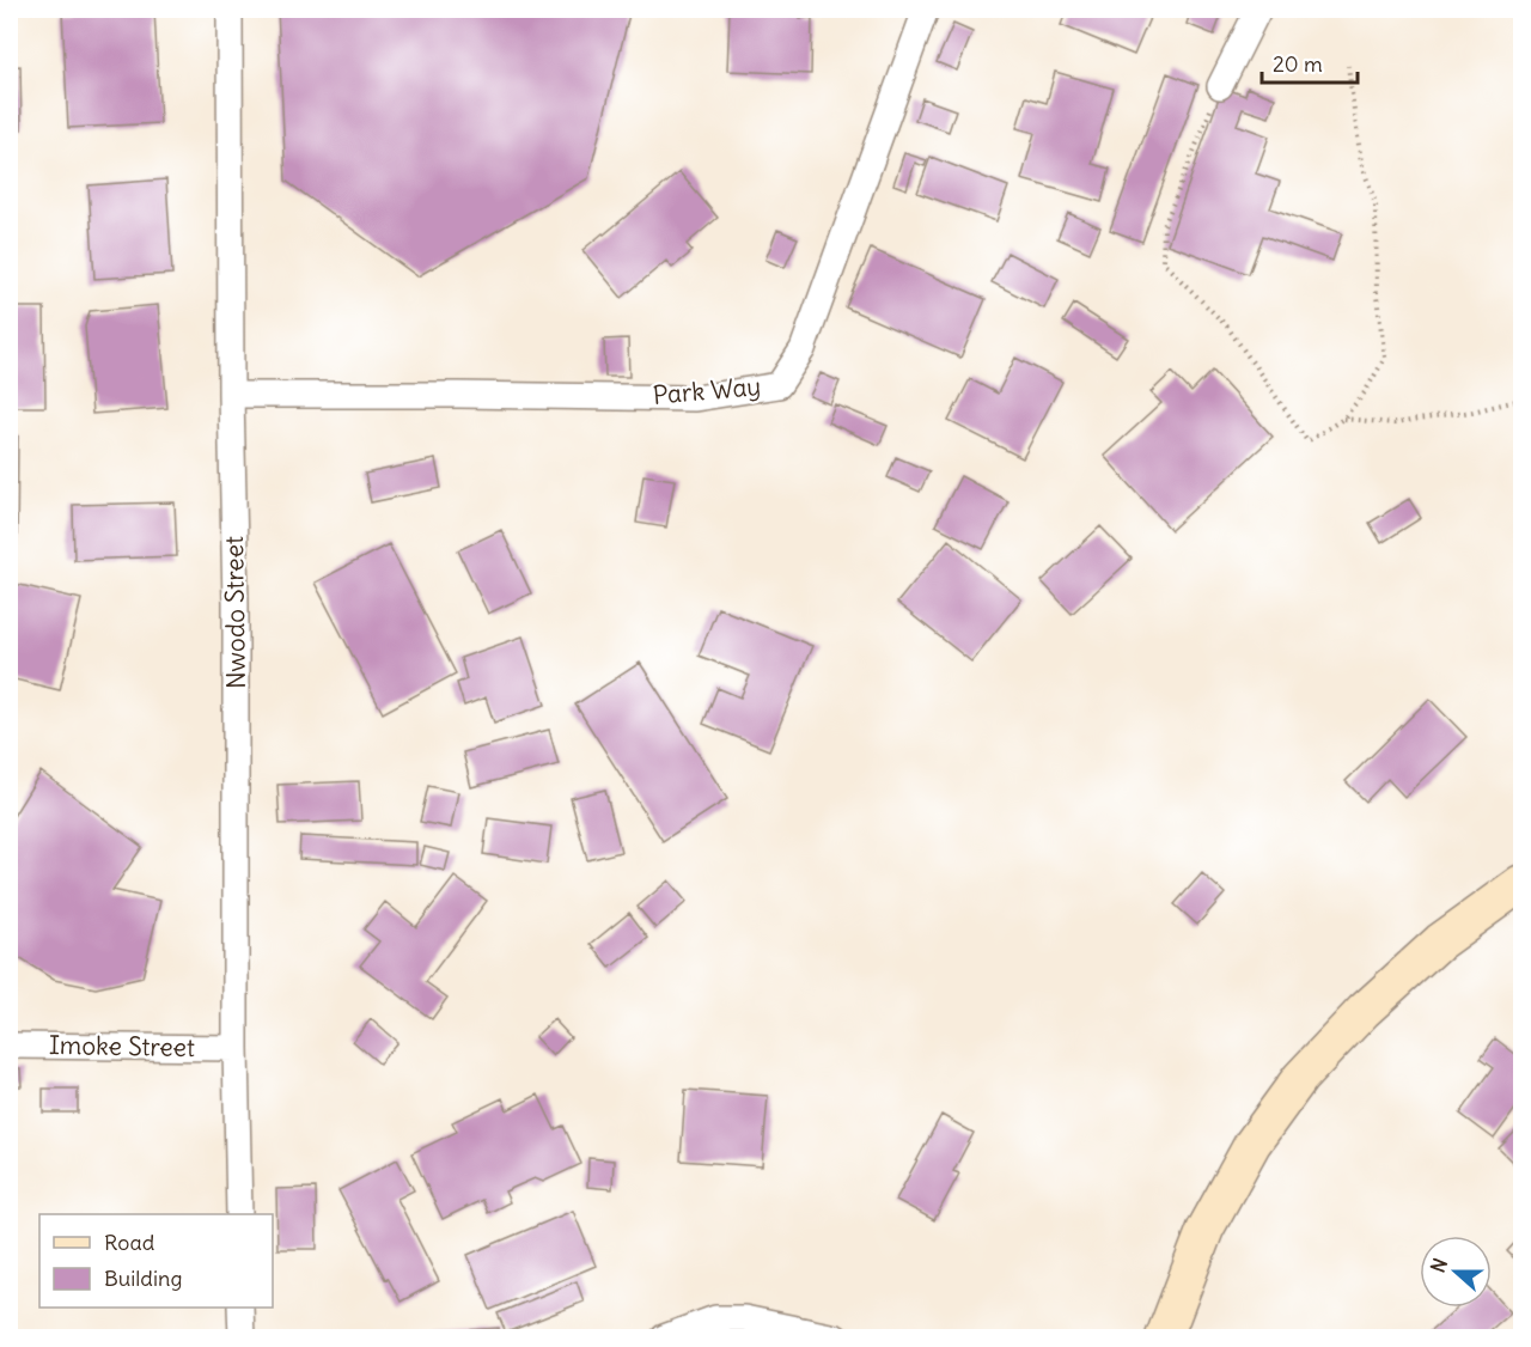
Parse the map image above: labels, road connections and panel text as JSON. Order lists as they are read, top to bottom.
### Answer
{
  "streets": {
    "street": ["Park Way", "Nwodo Street", "Imoke Street"]
  },
  "crossings": [
    ["Park Way", "Nwodo Street"],
    ["Nwodo Street", "Imoke Street"]
  ],
  "legend": ["Road", "Building"],
  "scale_bar": "20 m",
  "north": "left"
}
